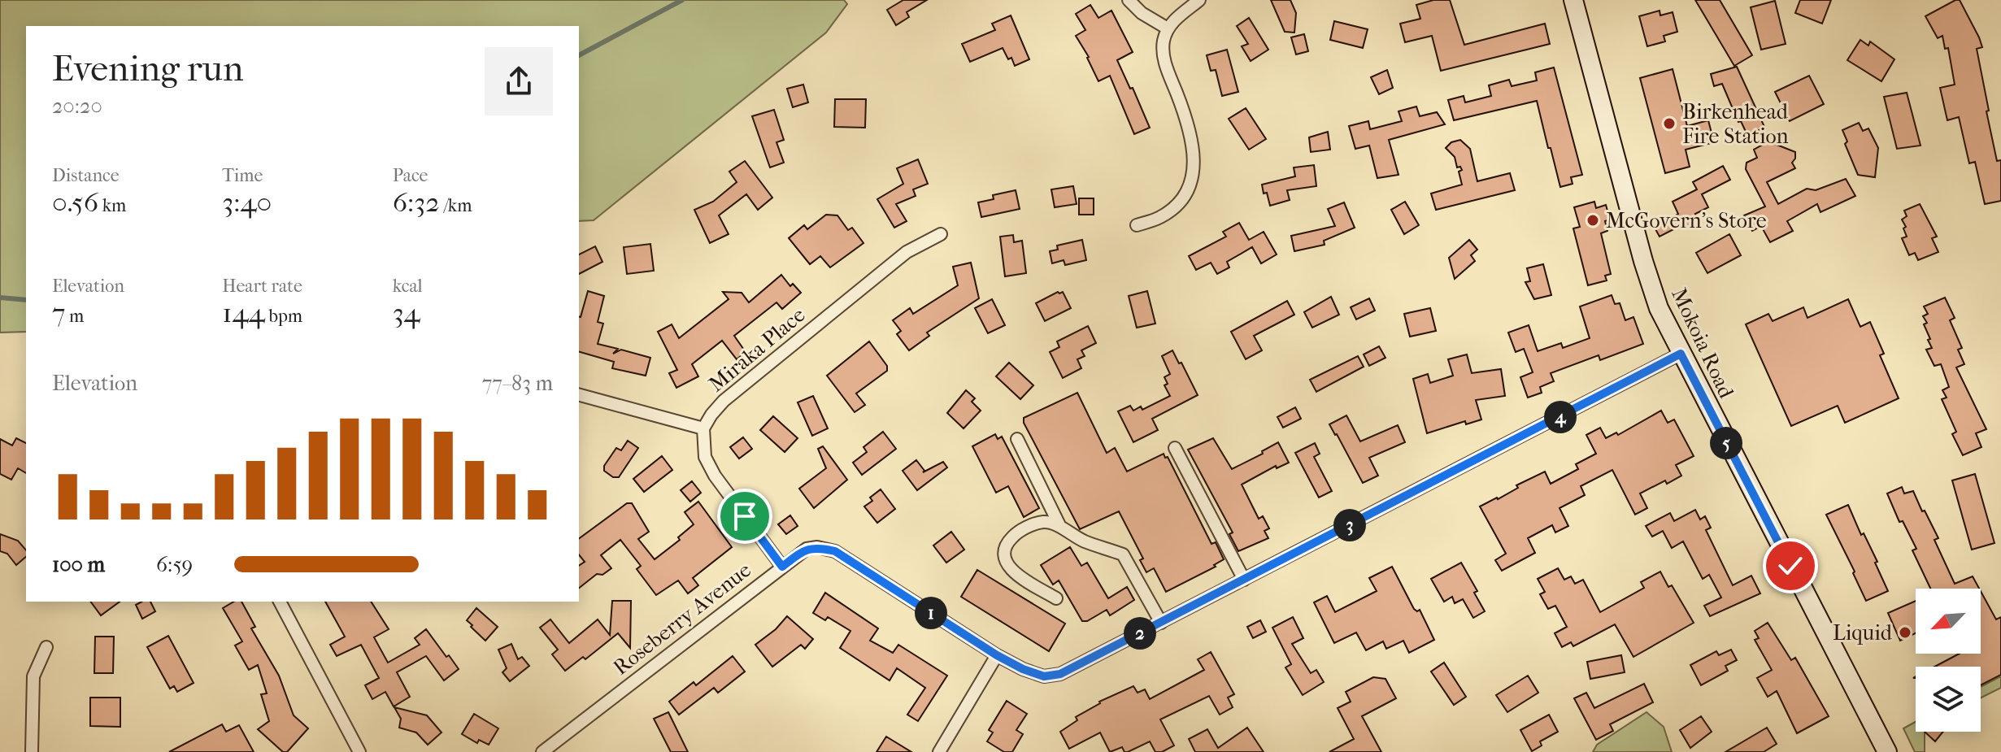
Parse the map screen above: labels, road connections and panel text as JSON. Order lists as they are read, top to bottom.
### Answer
{
  "streets": {
    "main road": ["Mokoia Road"],
    "street": ["Miraka Place", "Roseberry Avenue"]
  },
  "crossings": [
    ["Mokoia Road", "Roseberry Avenue"]
  ],
  "places": ["Birkenhead Fire Station", "McGovern’s Store", "Liquid"],
  "north": "bottom left",
  "page": {
    "heading": ["Evening run", "20:20"],
    "stats": [
      ["Distance", "0.56 km"],
      ["Time", "3:40"],
      ["Pace", "6:32 /km"],
      ["Elevation", "7 m"],
      ["Heart rate", "144 bpm"],
      ["kcal", "34"]
    ],
    "chart": ["Elevation", "77–83 m"],
    "pins": [
      "4",
      "5",
      "3",
      "1",
      "2"
    ],
    "list": [
      {
        "name": "100 m",
        "note": "6:59"
      }
    ]
  }
}
